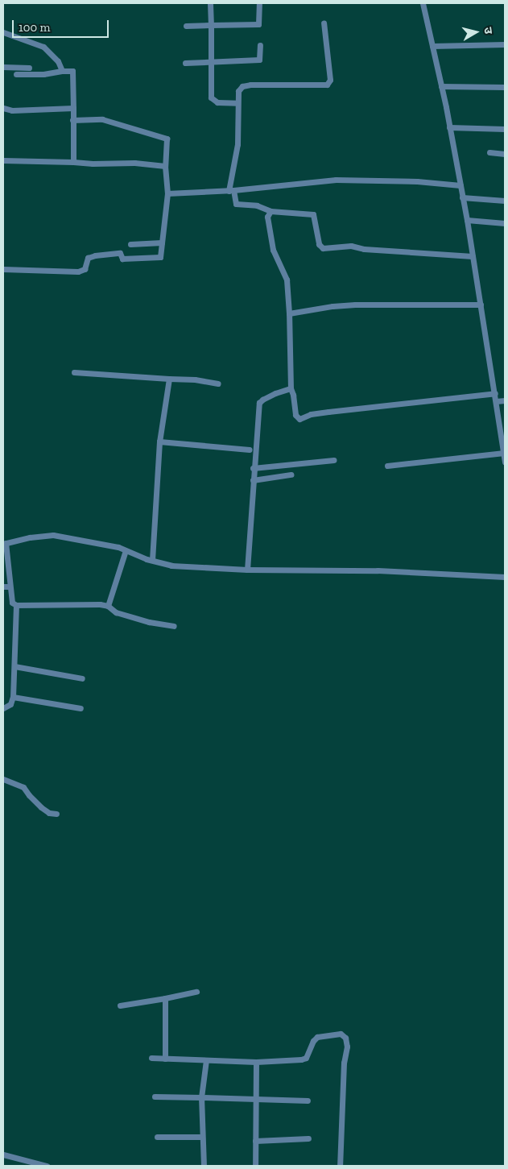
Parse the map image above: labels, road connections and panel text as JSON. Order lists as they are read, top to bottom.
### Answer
{
  "scale_bar": "100 m",
  "north": "right"
}
